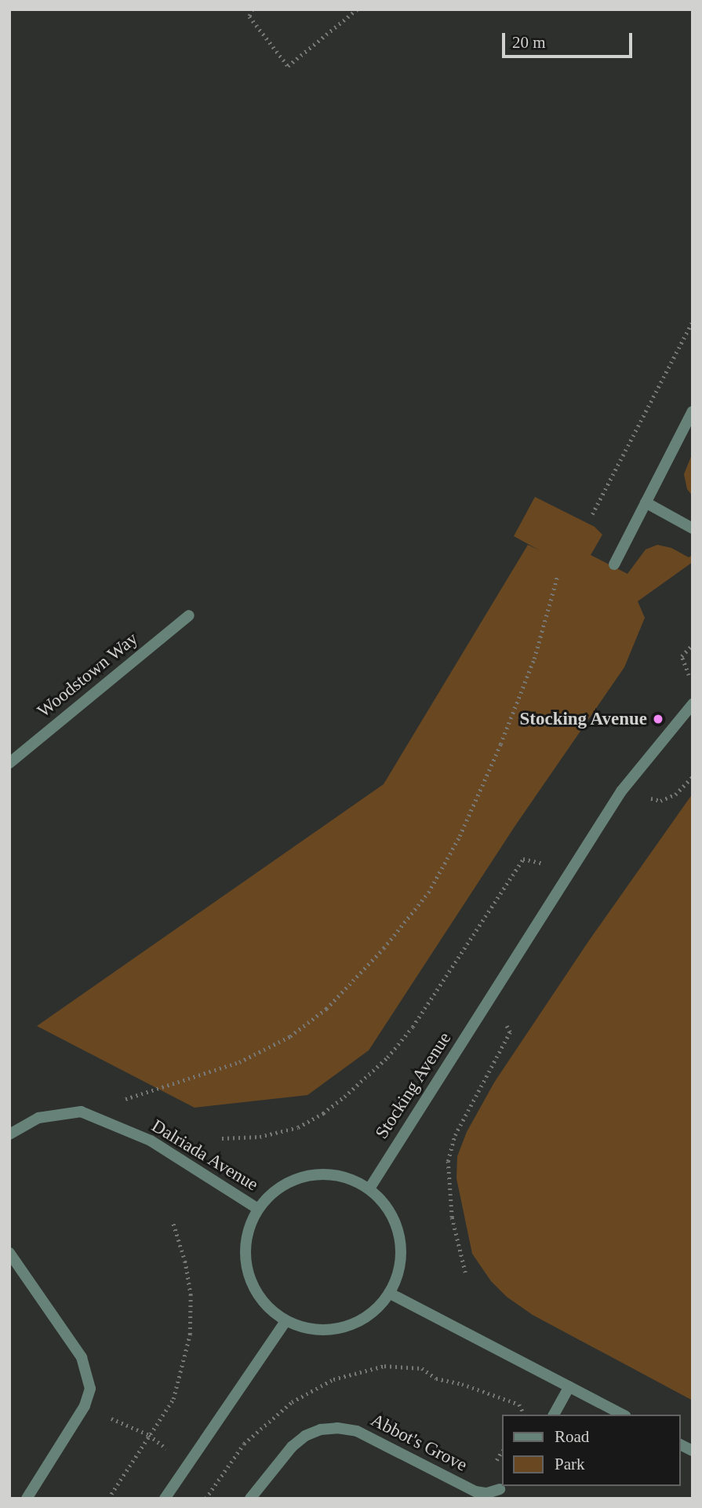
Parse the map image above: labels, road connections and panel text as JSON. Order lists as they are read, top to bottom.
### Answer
{
  "streets": {
    "street": [
      "Woodstown Way",
      "Stocking Avenue",
      "Dalriada Avenue",
      "Abbot's Grove"
    ]
  },
  "crossings": [
    ["Stocking Avenue", "Dalriada Avenue"]
  ],
  "places": ["Stocking Avenue"],
  "legend": ["Road", "Park"],
  "scale_bar": "20 m"
}
